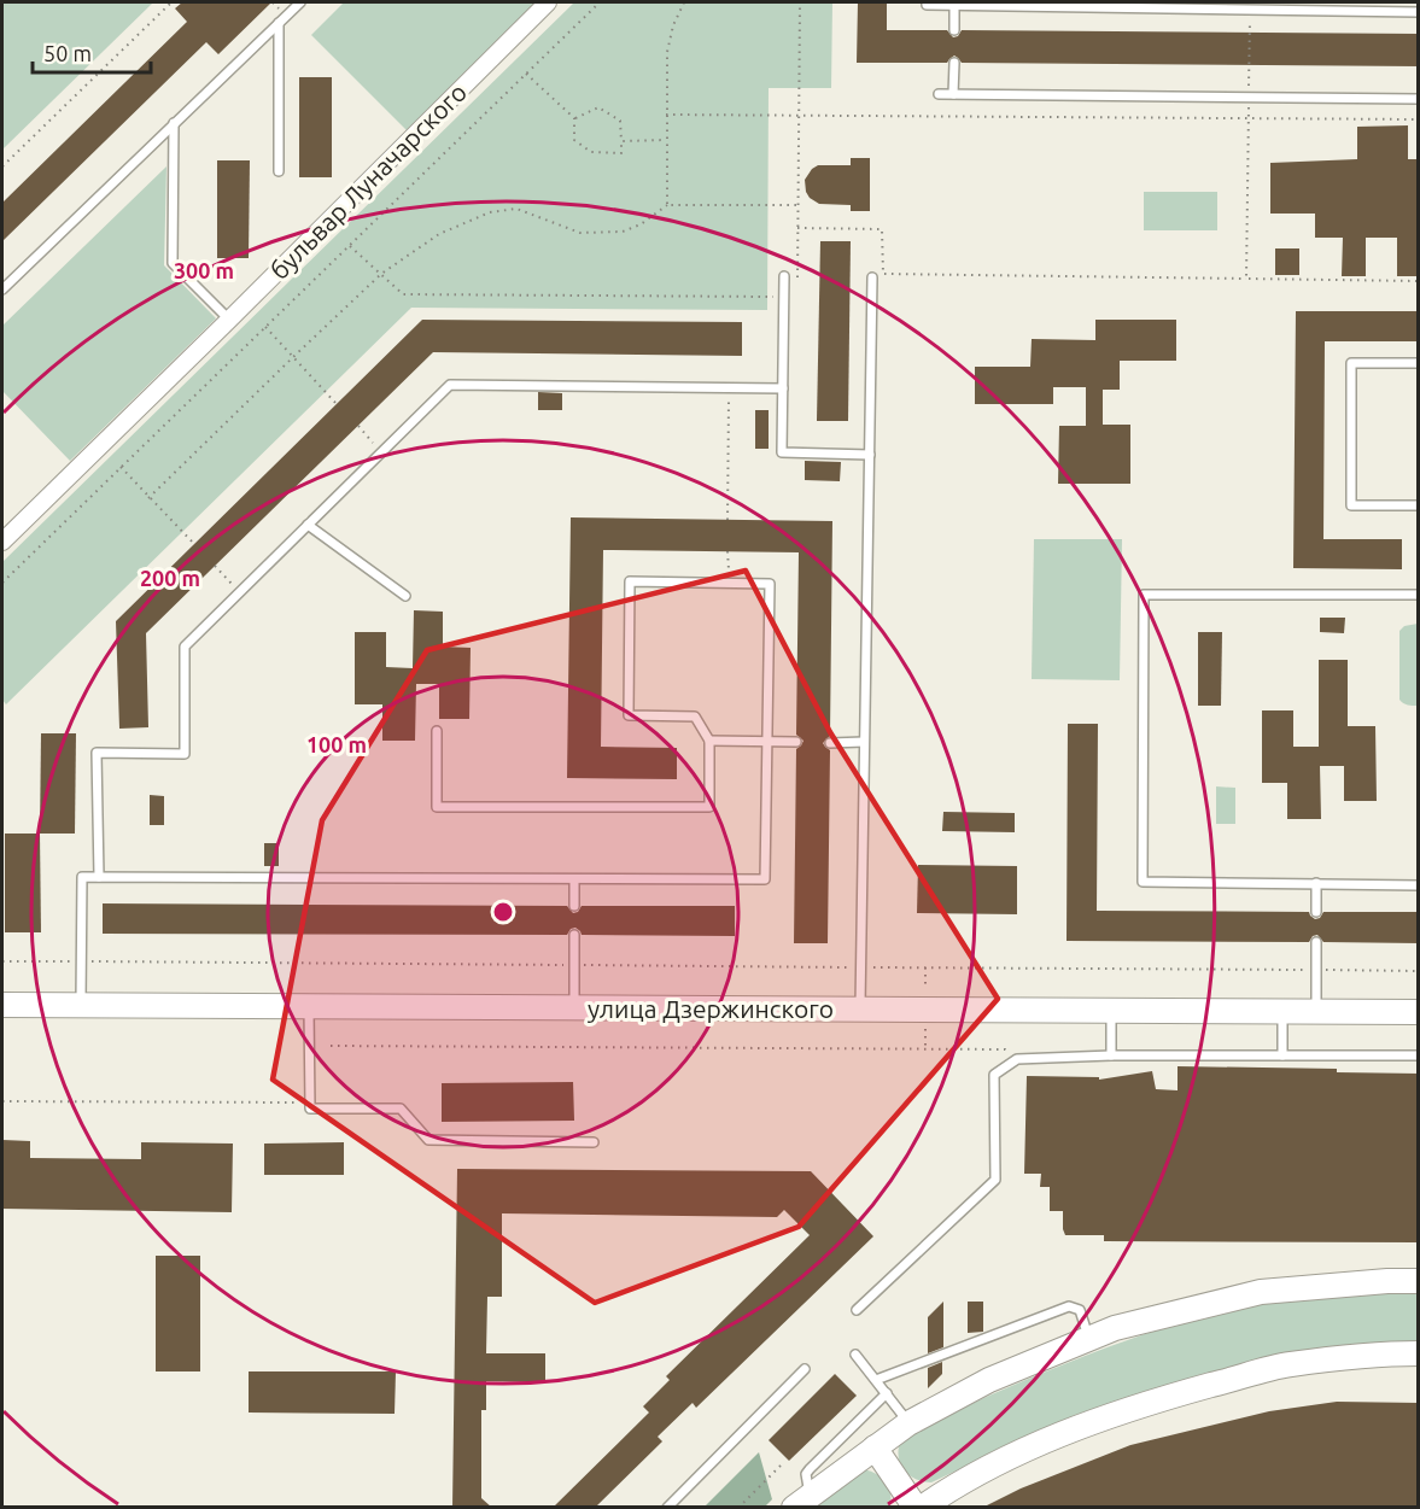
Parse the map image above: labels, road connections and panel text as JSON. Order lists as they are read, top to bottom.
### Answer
{
  "streets": {
    "main road": ["улица Дзержинского"],
    "street": ["бульвар Луначарского"]
  },
  "scale_bar": "50 m",
  "rings": ["300 m", "200 m", "100 m"]
}
